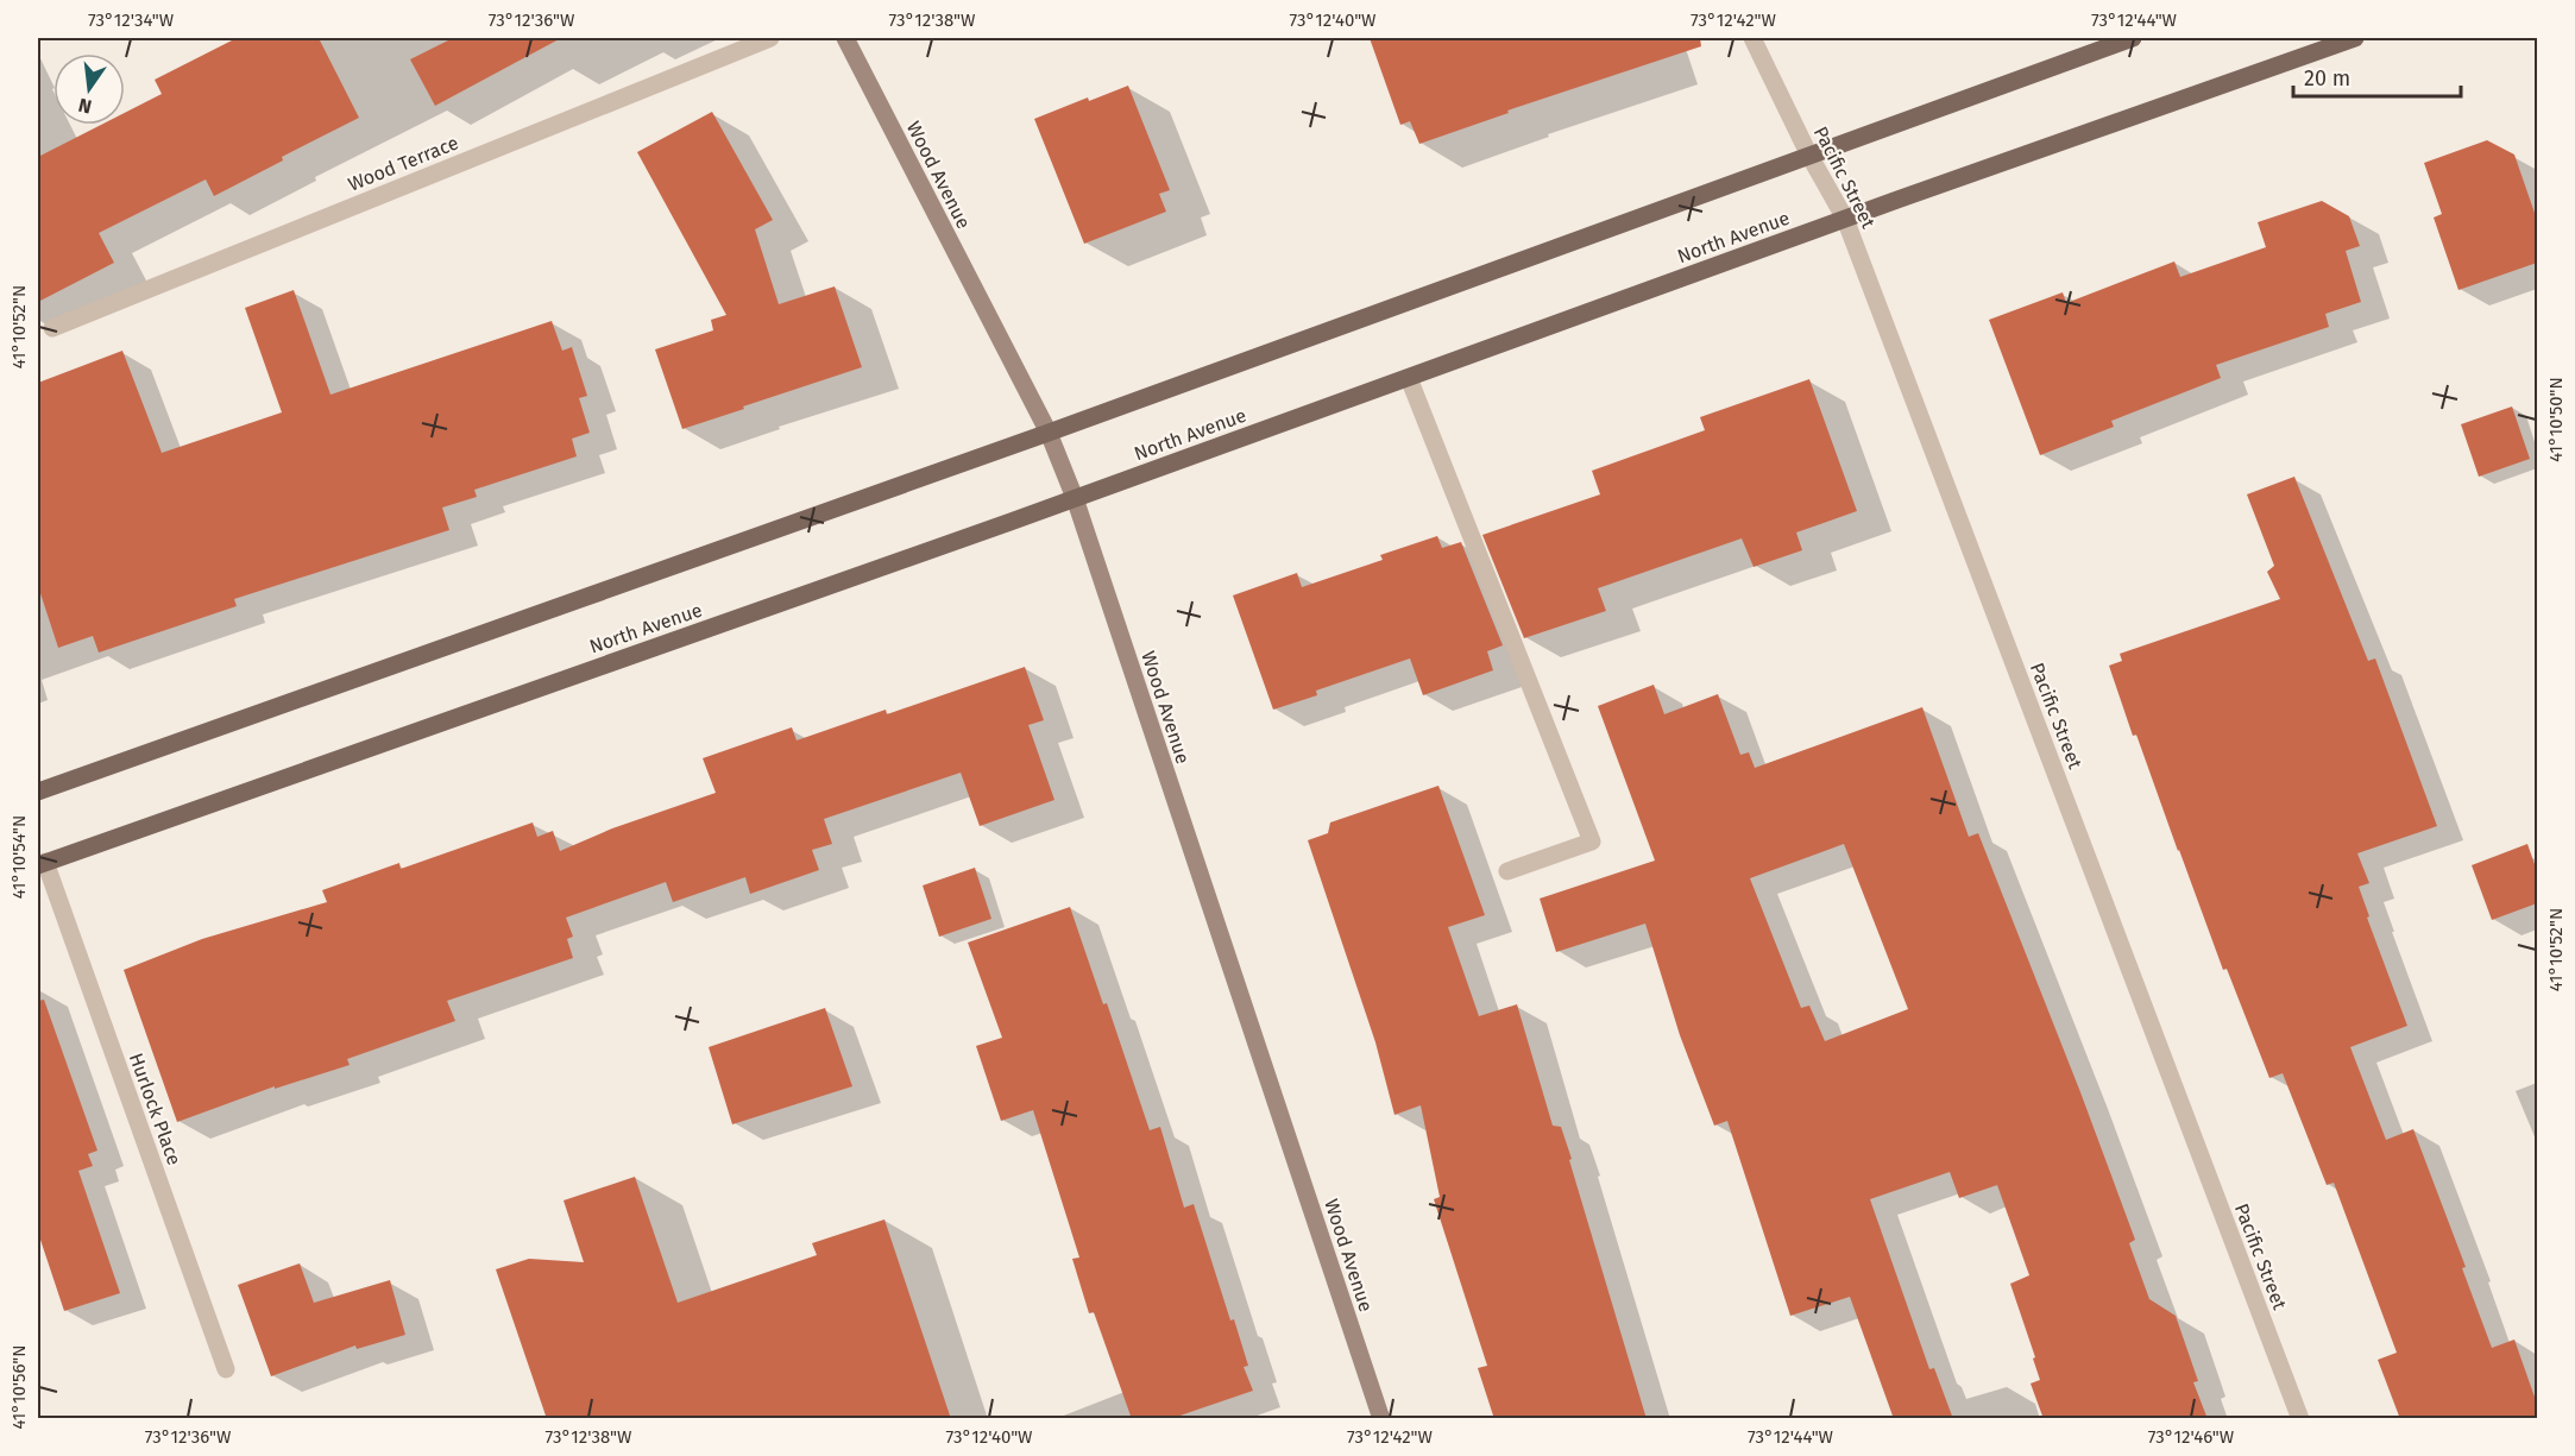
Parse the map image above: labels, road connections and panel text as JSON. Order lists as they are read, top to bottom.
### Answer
{
  "streets": {
    "main road": ["North Avenue"],
    "street": [
      "Wood Terrace",
      "Wood Avenue",
      "Pacific Street",
      "Hurlock Place"
    ]
  },
  "crossings": [
    ["Wood Avenue", "North Avenue"],
    ["Pacific Street", "North Avenue"],
    ["North Avenue", "Hurlock Place"]
  ],
  "scale_bar": "20 m",
  "north": "bottom",
  "coordinates": [
    "73°12'34\"W",
    "73°12'36\"W",
    "73°12'38\"W",
    "73°12'40\"W",
    "73°12'42\"W",
    "73°12'44\"W",
    "41°10'52\"N",
    "41°10'50\"N",
    "41°10'54\"N",
    "41°10'56\"N",
    "73°12'46\"W"
  ]
}
